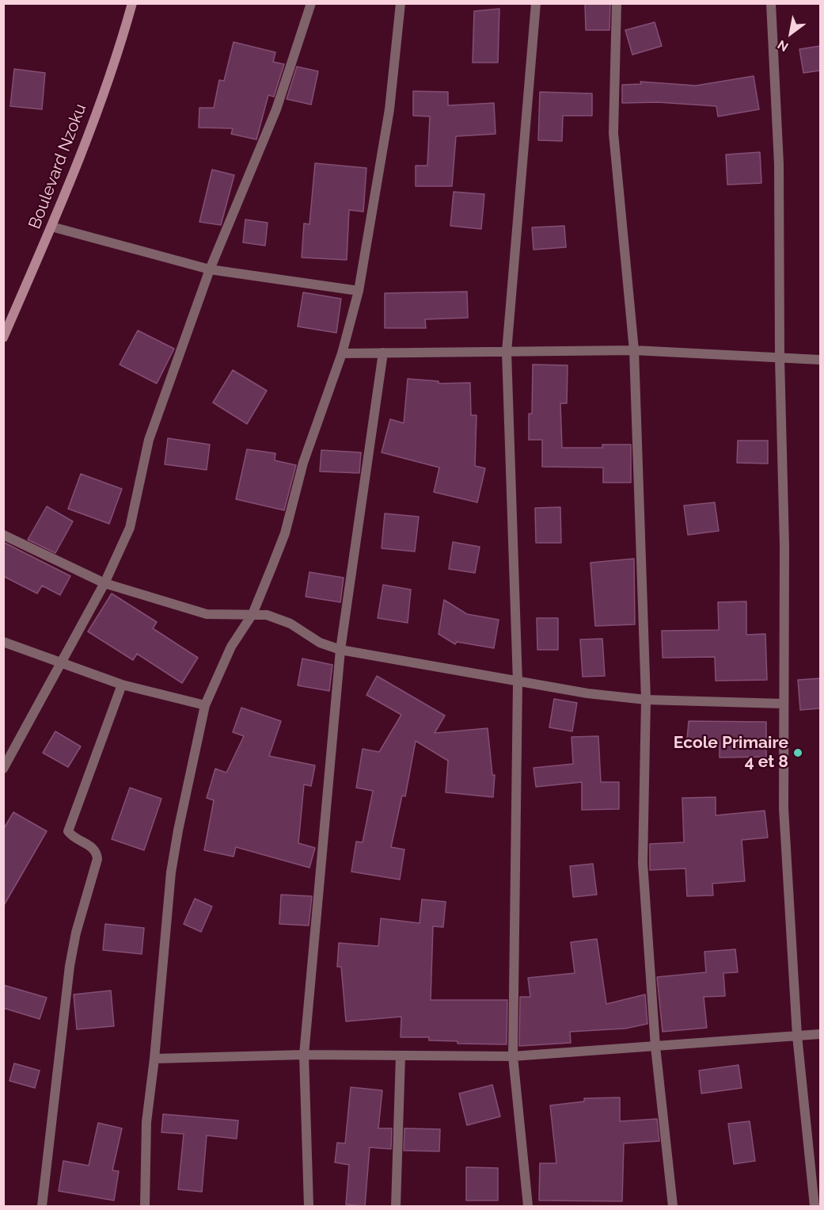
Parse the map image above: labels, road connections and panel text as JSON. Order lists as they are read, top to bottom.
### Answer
{
  "streets": {
    "street": ["Boulevard Nzoku"]
  },
  "places": ["Ecole Primaire 4 et 8"],
  "north": "bottom left"
}
